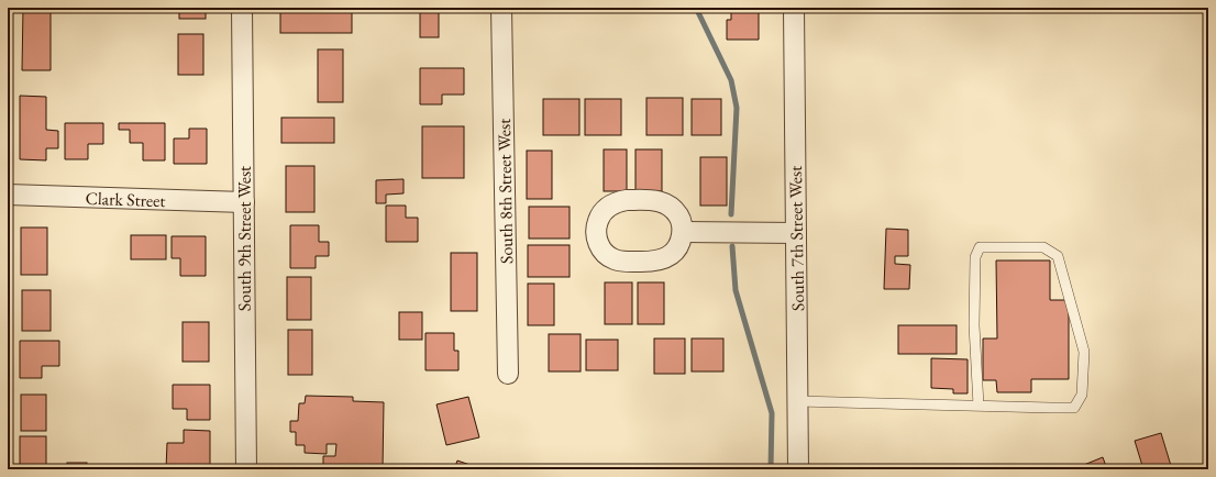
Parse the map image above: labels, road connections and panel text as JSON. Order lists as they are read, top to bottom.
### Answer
{
  "streets": {
    "street": [
      "South 8th Street West",
      "Clark Street",
      "South 9th Street West",
      "South 7th Street West"
    ]
  },
  "crossings": [
    ["Clark Street", "South 9th Street West"]
  ]
}
